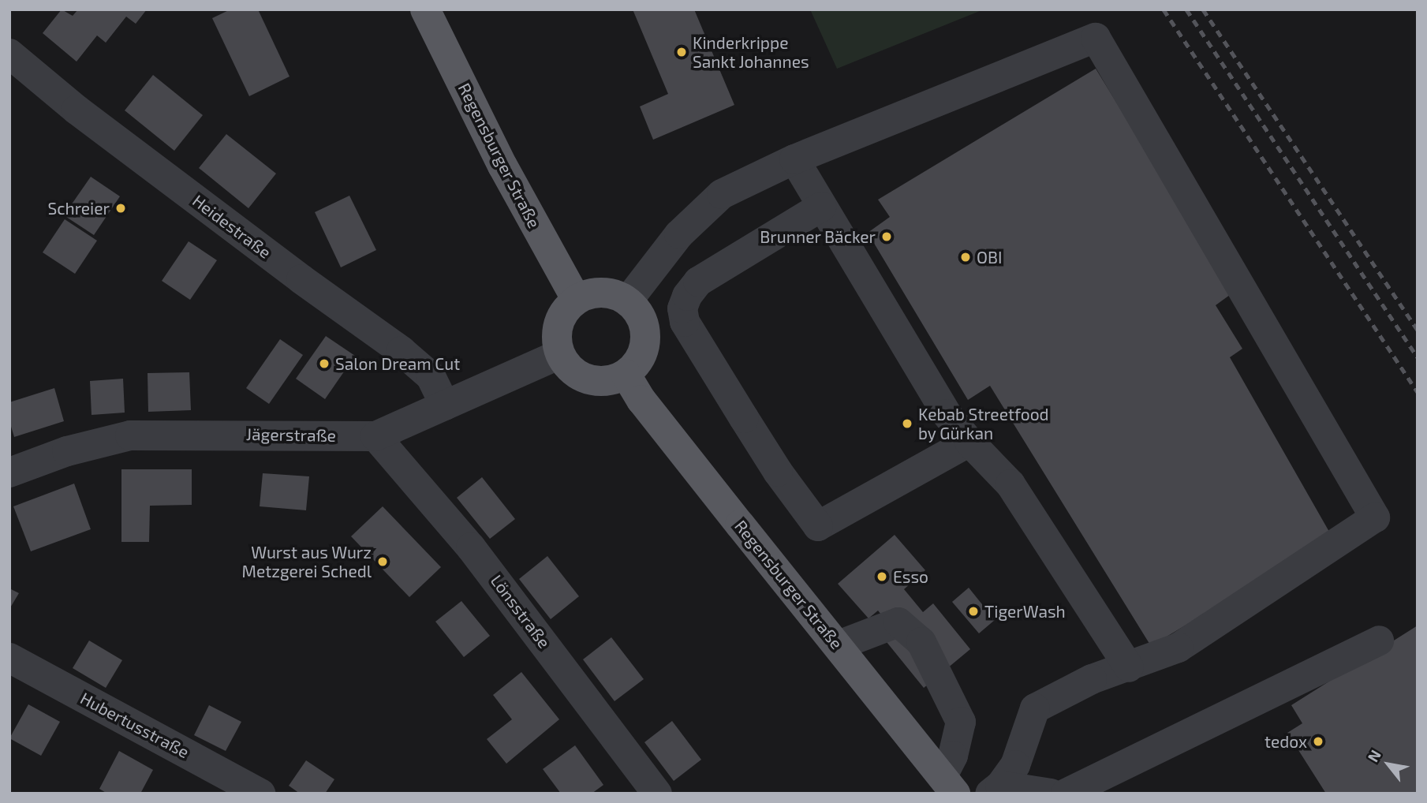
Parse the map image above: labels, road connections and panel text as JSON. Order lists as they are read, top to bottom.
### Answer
{
  "streets": {
    "main road": ["Regensburger Straße"],
    "street": [
      "Heidestraße",
      "Jägerstraße",
      "Lönsstraße",
      "Hubertusstraße"
    ]
  },
  "crossings": [
    ["Regensburger Straße", "Jägerstraße"],
    ["Heidestraße", "Jägerstraße"],
    ["Jägerstraße", "Lönsstraße"]
  ],
  "places": [
    "Kinderkrippe Sankt Johannes",
    "Schreier",
    "Brunner Bäcker",
    "OBI",
    "Salon Dream Cut",
    "Kebab Streetfood by Gürkan",
    "Wurst aus Wurz Metzgerei Schedl",
    "Esso",
    "TigerWash",
    "tedox"
  ],
  "north": "top left"
}
